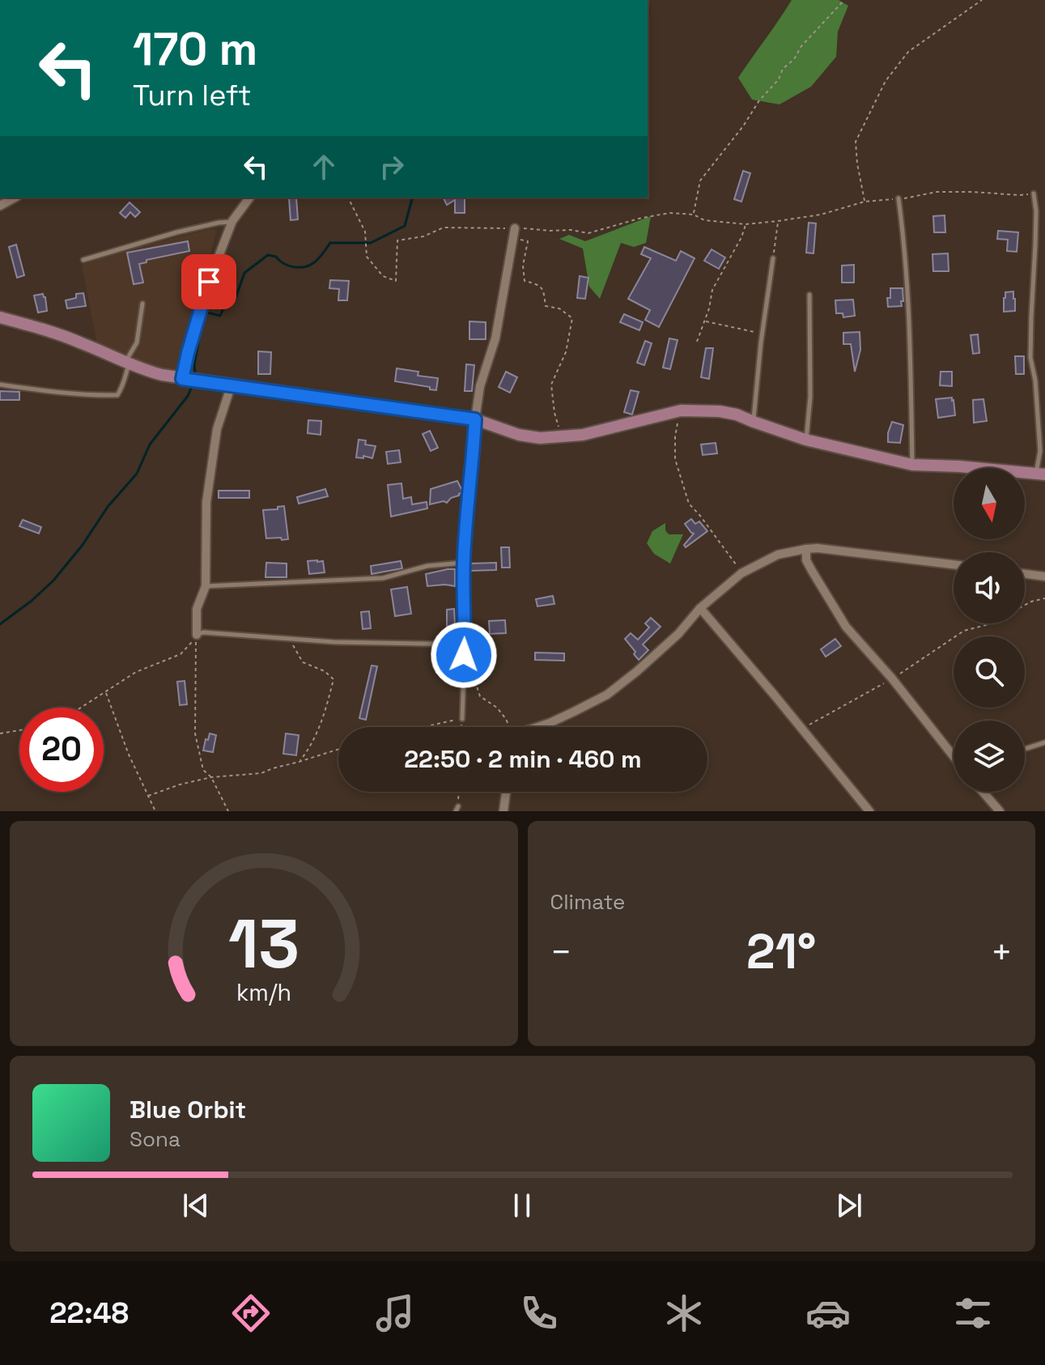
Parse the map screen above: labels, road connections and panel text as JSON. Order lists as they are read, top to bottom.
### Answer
{
  "north": "bottom",
  "page": {
    "turn": ["170 m", "Turn left"],
    "limit": "20",
    "trip": "22:50 · 2 min · 460 m",
    "tile": "Climate",
    "heat": ["−", "21°", "+"],
    "song": ["Blue Orbit", "Sona"],
    "tabs": "22:48",
    "gauge": ["13", "km/h"]
  }
}
